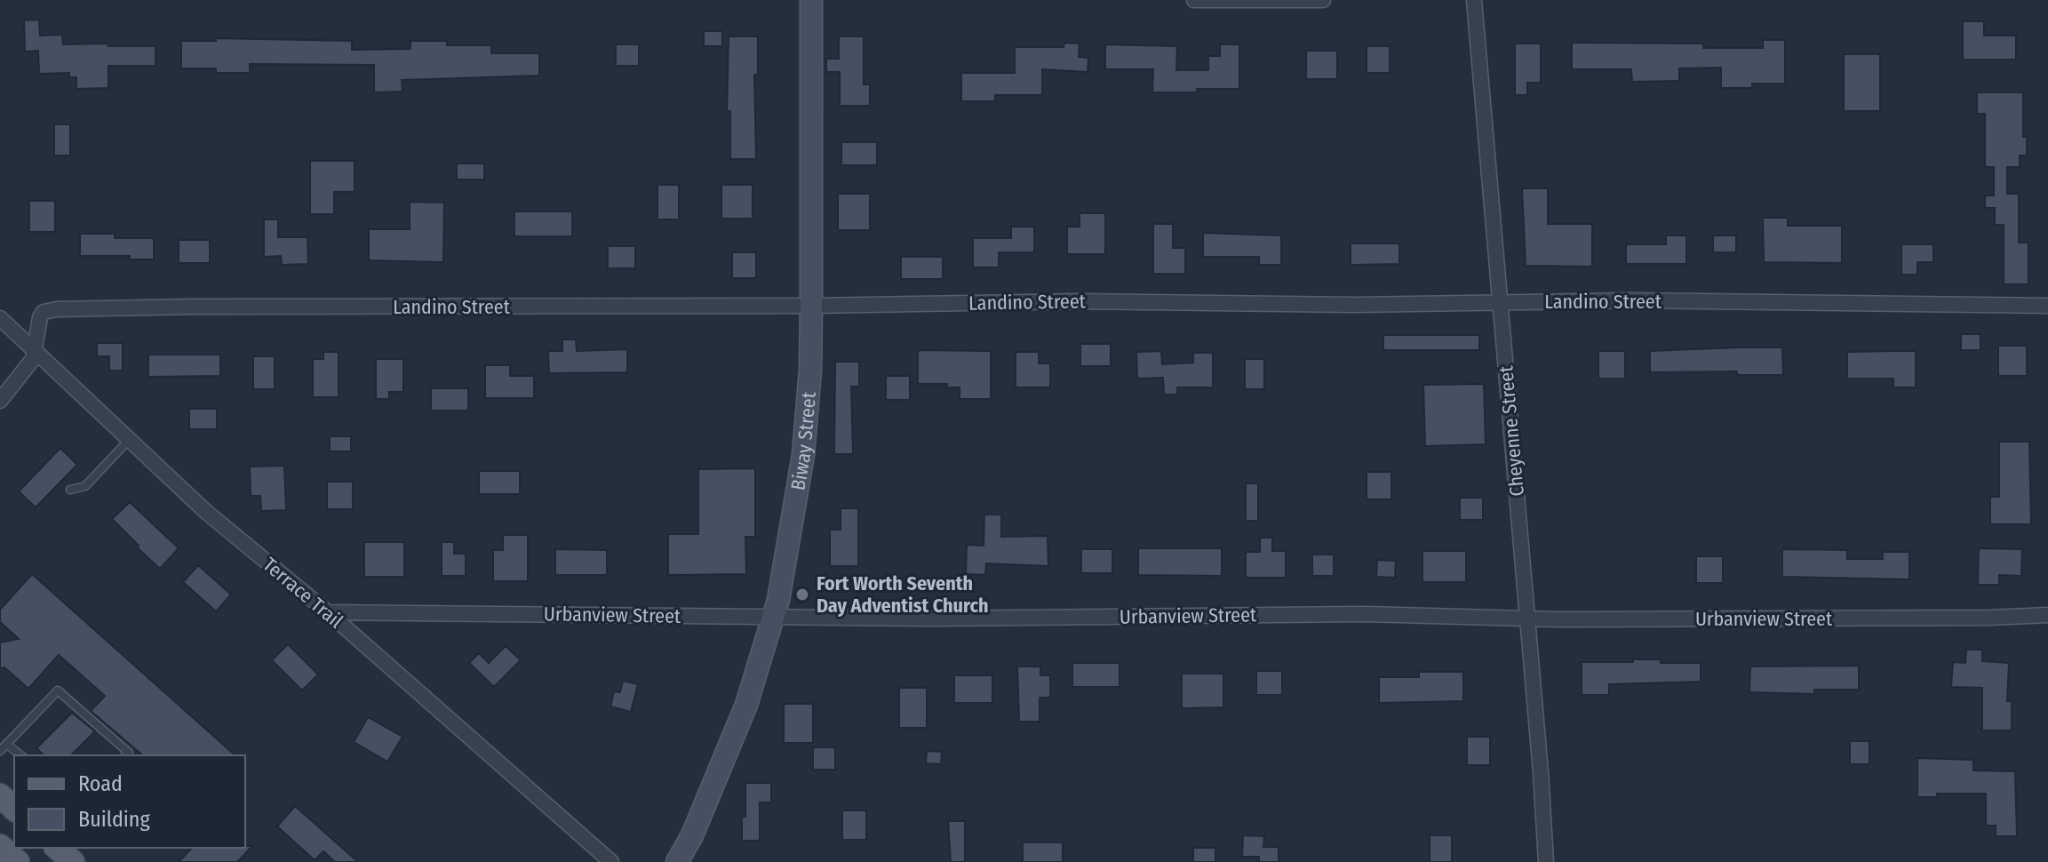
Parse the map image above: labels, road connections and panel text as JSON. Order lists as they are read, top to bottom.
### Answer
{
  "streets": {
    "street": [
      "Landino Street",
      "Cheyenne Street",
      "Biway Street",
      "Terrace Trail",
      "Urbanview Street"
    ]
  },
  "crossings": [
    ["Landino Street", "Cheyenne Street"],
    ["Landino Street", "Biway Street"],
    ["Landino Street", "Terrace Trail"],
    ["Cheyenne Street", "Urbanview Street"],
    ["Biway Street", "Urbanview Street"],
    ["Terrace Trail", "Urbanview Street"]
  ],
  "places": ["Fort Worth Seventh Day Adventist Church"],
  "legend": ["Road", "Building"]
}
